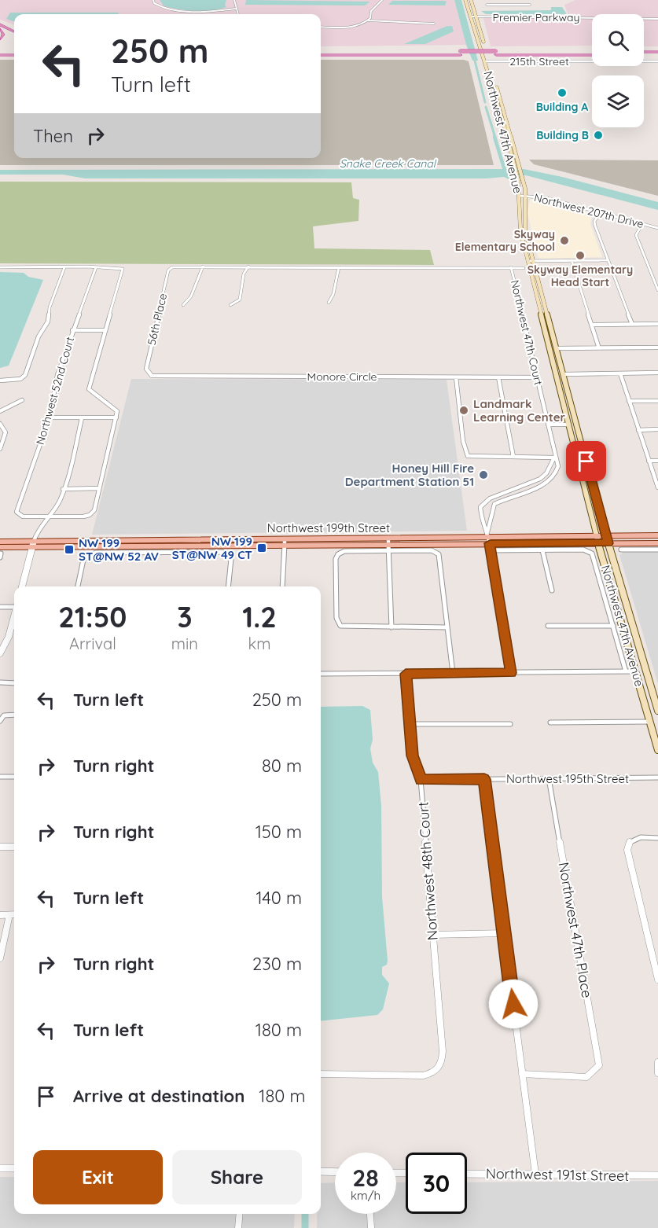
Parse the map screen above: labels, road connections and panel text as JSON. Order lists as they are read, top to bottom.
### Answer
{
  "streets": {
    "main road": ["Northwest 47th Avenue", "Northwest 199th Street"],
    "street": [
      "Premier Parkway",
      "215th Street",
      "Northwest 207th Drive",
      "56th Place",
      "Northwest 47th Court",
      "Monore Circle",
      "Northwest 52nd Court",
      "Northwest 195th Street",
      "Northwest 48th Court",
      "Northwest 47th Place",
      "Northwest 191st Street"
    ]
  },
  "crossings": [
    ["215th Street", "Northwest 47th Avenue"],
    ["Northwest 47th Avenue", "Northwest 207th Drive"],
    ["Northwest 47th Avenue", "Northwest 199th Street"],
    ["56th Place", "Monore Circle"],
    ["Northwest 47th Court", "Monore Circle"],
    ["Northwest 195th Street", "Northwest 48th Court"],
    ["Northwest 195th Street", "Northwest 47th Place"]
  ],
  "water": ["Snake Creek Canal"],
  "places": {
    "other": [
      "Building A",
      "Building B",
      "Skyway Elementary School",
      "Skyway Elementary Head Start",
      "Landmark Learning Center",
      "Honey Hill Fire Department Station 51"
    ],
    "transit": ["NW 199 ST@NW 49 CT", "NW 199 ST@NW 52 AV"]
  },
  "page": {
    "turn": ["250 m", "Turn left"],
    "then": "Then",
    "eta": [
      "21:50",
      "Arrival",
      "3",
      "min",
      "1.2",
      "km"
    ],
    "list": [
      {
        "name": "Turn left",
        "value": "250 m"
      },
      {
        "name": "Turn right",
        "value": "80 m"
      },
      {
        "name": "Turn right",
        "value": "150 m"
      },
      {
        "name": "Turn left",
        "value": "140 m"
      },
      {
        "name": "Turn right",
        "value": "230 m"
      },
      {
        "name": "Turn left",
        "value": "180 m"
      },
      {
        "name": "Arrive at destination",
        "value": "180 m"
      }
    ],
    "buttons": ["Exit", "Share"],
    "speed": "28 km/h",
    "limit": "30"
  }
}
